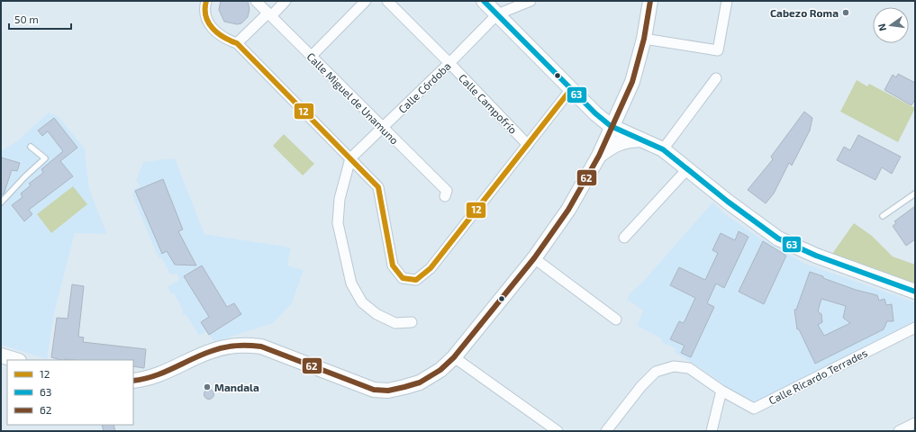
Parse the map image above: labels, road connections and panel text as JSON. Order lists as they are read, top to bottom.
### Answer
{
  "streets": {
    "street": [
      "Calle Córdoba",
      "Calle Miguel de Unamuno",
      "Calle Campofrío",
      "Calle Ricardo Terrades"
    ]
  },
  "crossings": [
    ["Calle Córdoba", "Calle Miguel de Unamuno"],
    ["Calle Córdoba", "Calle Campofrío"]
  ],
  "places": ["Cabezo Roma", "Mandala"],
  "lines": ["transit line 12", "transit line 63", "transit line 62"],
  "legend": ["12", "63", "62"],
  "scale_bar": "50 m",
  "north": "left"
}
